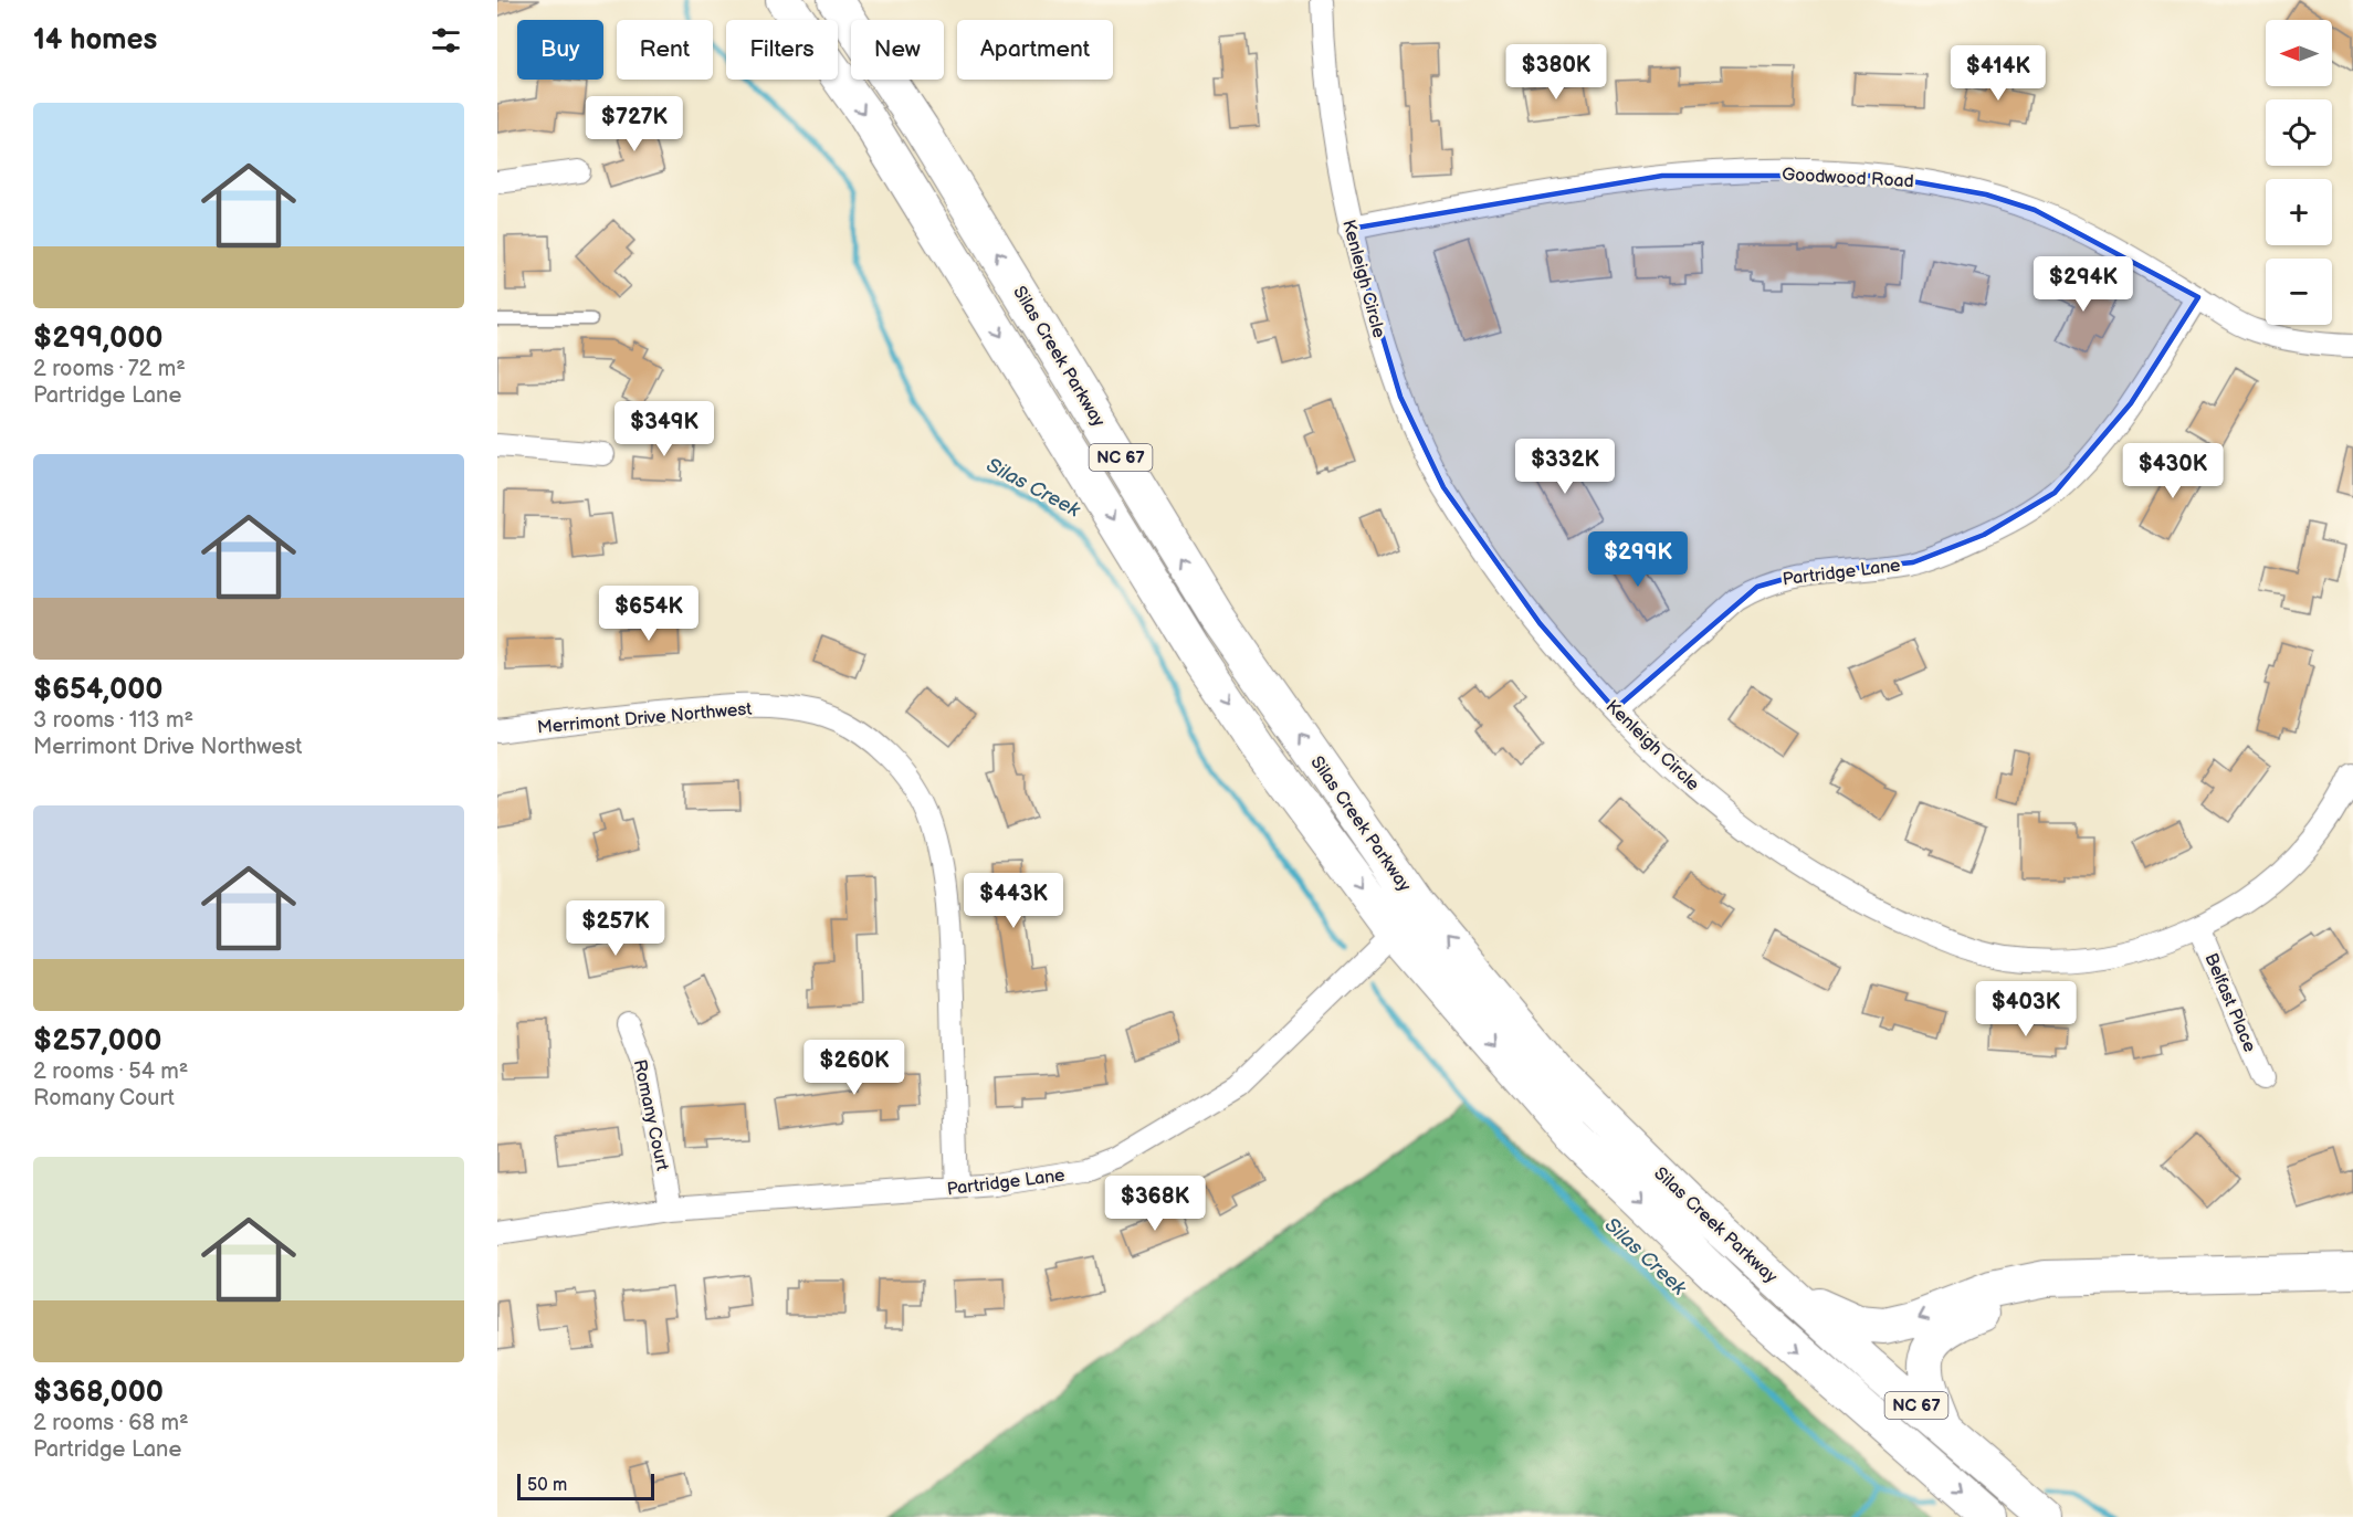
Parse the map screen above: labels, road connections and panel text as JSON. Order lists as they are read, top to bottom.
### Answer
{
  "streets": {
    "main road": ["Silas Creek Parkway", "NC 67"],
    "street": [
      "Goodwood Road",
      "Kenleigh Circle",
      "Partridge Lane",
      "Merrimont Drive Northwest",
      "Belfast Place",
      "Romany Court"
    ]
  },
  "crossings": [
    ["Goodwood Road", "Kenleigh Circle"],
    ["Goodwood Road", "Partridge Lane"],
    ["Kenleigh Circle", "Partridge Lane"],
    ["Kenleigh Circle", "Belfast Place"],
    ["Silas Creek Parkway", "Partridge Lane"],
    ["Partridge Lane", "Merrimont Drive Northwest"],
    ["Partridge Lane", "Romany Court"]
  ],
  "water": ["Silas Creek"],
  "scale_bar": "50 m",
  "north": "left",
  "page": {
    "heading": "14 homes",
    "map_buttons": ["+", "−"],
    "chip": [
      "Buy",
      "Rent",
      "Filters",
      "New",
      "Apartment"
    ],
    "price": [
      "$380K",
      "$414K",
      "$727K",
      "$294K",
      "$349K",
      "$332K",
      "$430K",
      "$299K",
      "$654K",
      "$443K",
      "$257K",
      "$403K",
      "$260K",
      "$368K"
    ],
    "list": [
      {
        "name": "$299,000",
        "note": "2 rooms · 72 m² · Partridge Lane"
      },
      {
        "name": "$654,000",
        "note": "3 rooms · 113 m² · Merrimont Drive Northwest"
      },
      {
        "name": "$257,000",
        "note": "2 rooms · 54 m² · Romany Court"
      },
      {
        "name": "$368,000",
        "note": "2 rooms · 68 m² · Partridge Lane"
      }
    ],
    "scale": "50 m"
  }
}
